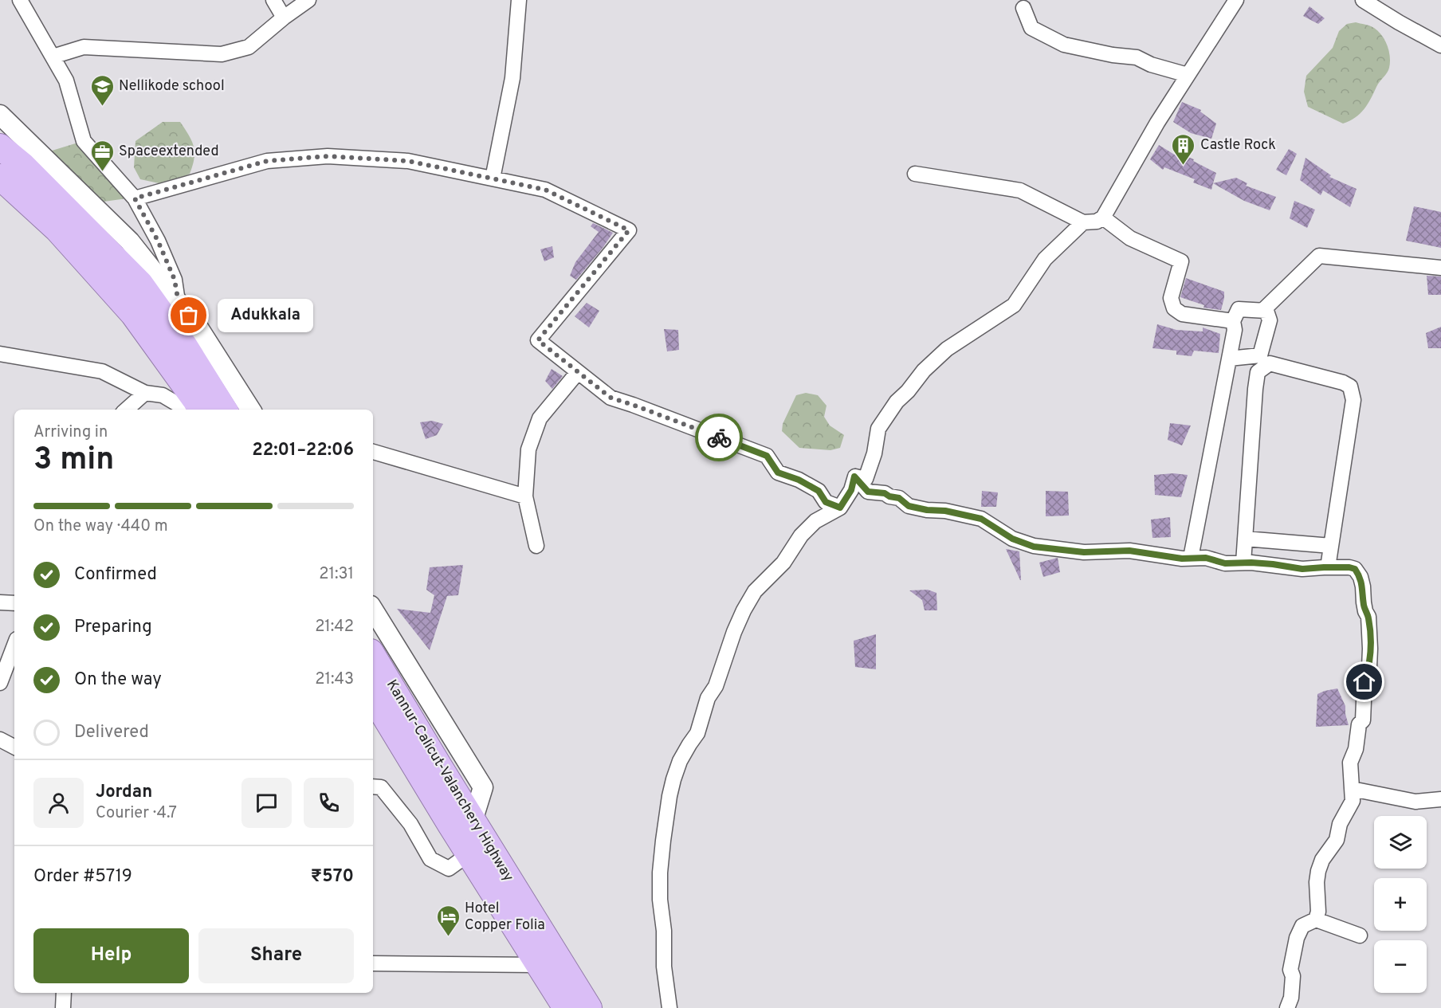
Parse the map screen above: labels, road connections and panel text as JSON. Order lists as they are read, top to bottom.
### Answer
{
  "streets": {
    "highway": ["Kannur-Calicut-Valanchery Highway"]
  },
  "places": {
    "school or university": ["Nellikode school"],
    "building": ["Castle Rock"],
    "office": ["Spaceextended"],
    "other": ["Adukkala"],
    "hotel": ["Hotel Copper Folia"]
  },
  "page": {
    "bubble": "Adukkala",
    "heading": ["3 min", "Arriving in", "22:01–22:06"],
    "panel": [
      "Jordan",
      "Courier · 4.7",
      "Order #5719",
      "₹570"
    ],
    "bar": "On the way · 440 m",
    "list": [
      ["Confirmed", "21:31"],
      ["Preparing", "21:42"],
      ["On the way", "21:43"],
      "Delivered"
    ],
    "map_buttons": ["+", "−"],
    "buttons": ["Help", "Share"]
  }
}
